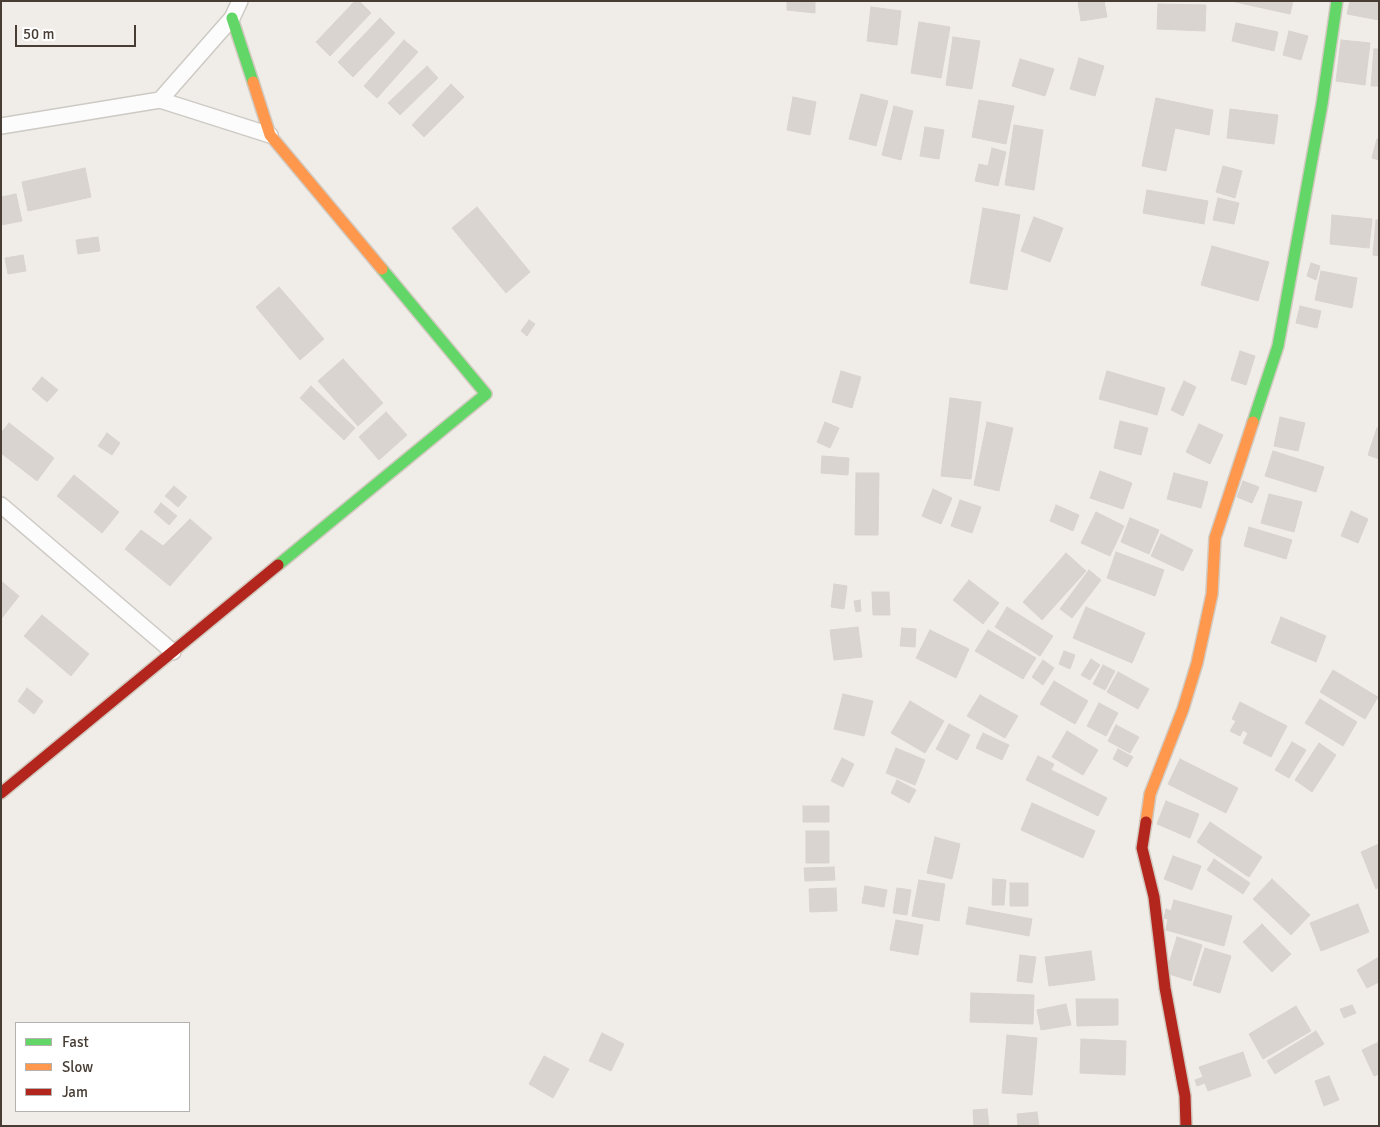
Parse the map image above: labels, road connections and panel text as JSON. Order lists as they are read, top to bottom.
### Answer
{
  "legend": ["Fast", "Slow", "Jam"],
  "scale_bar": "50 m"
}
